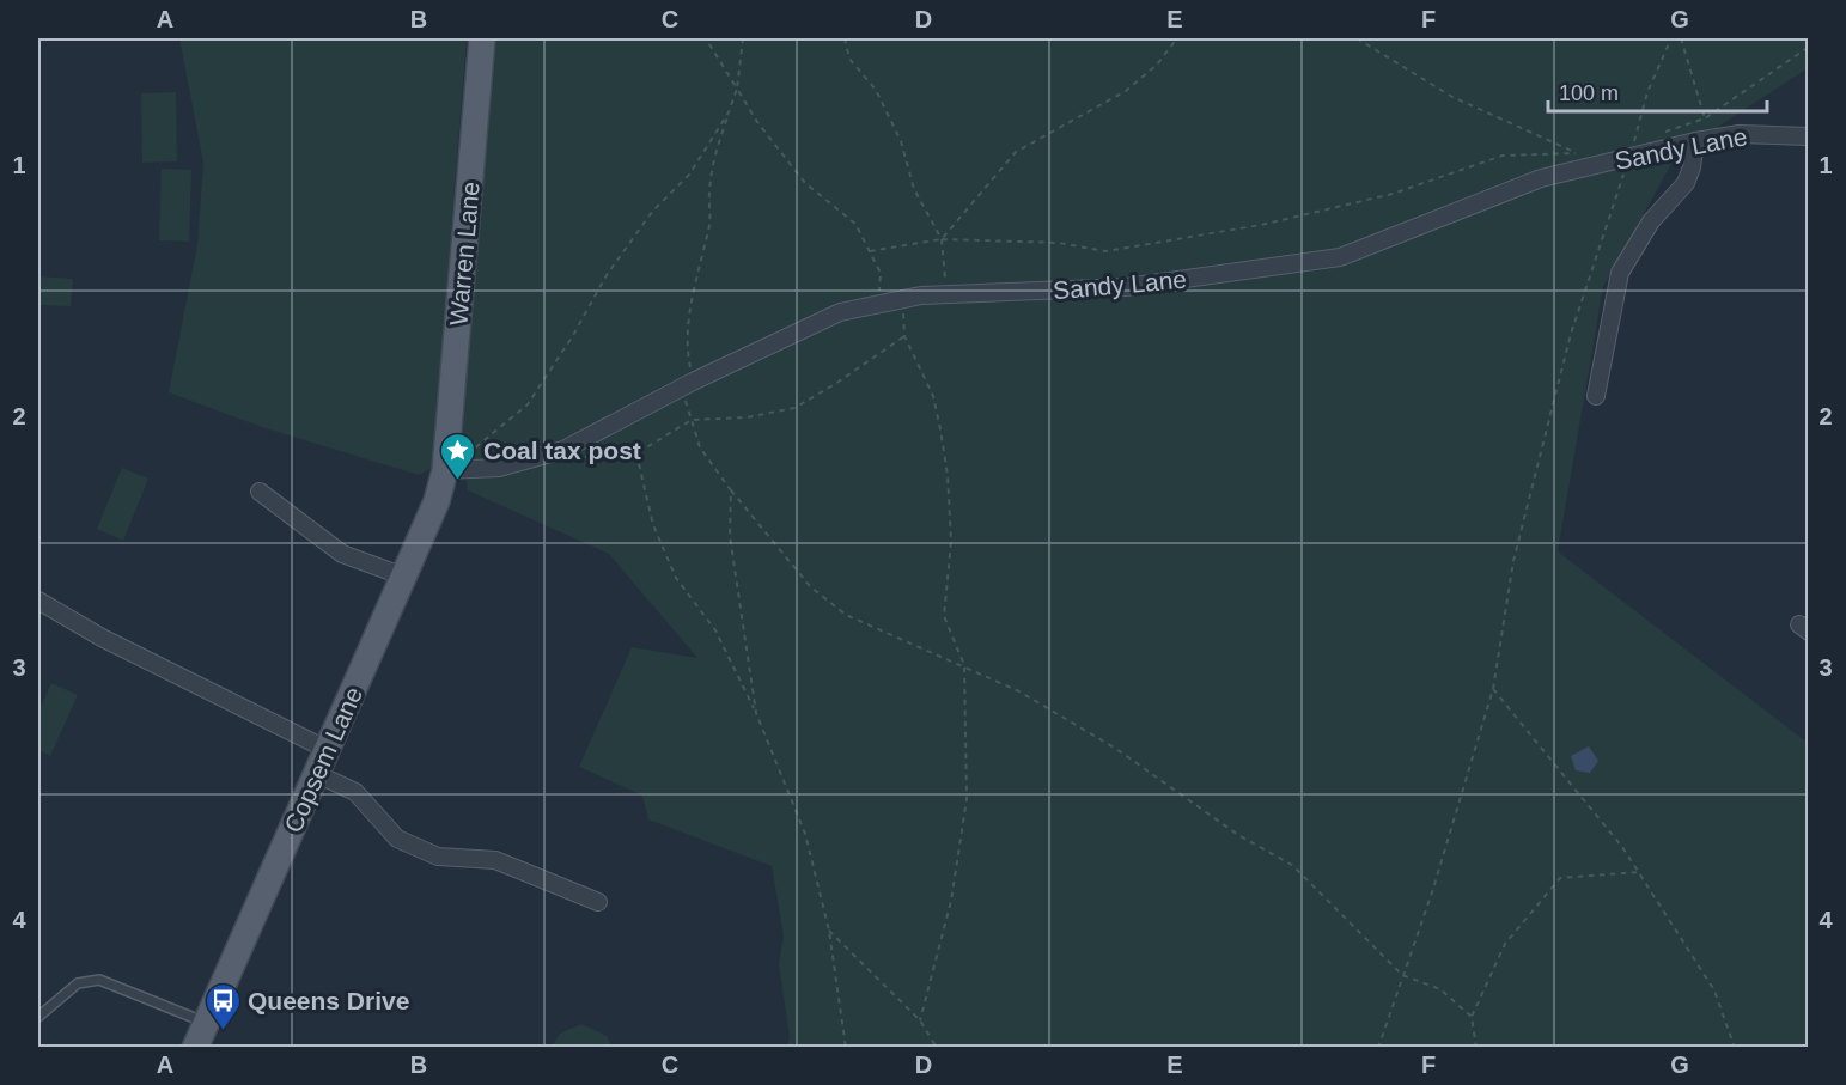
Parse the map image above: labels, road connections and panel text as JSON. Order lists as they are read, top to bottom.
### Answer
{
  "streets": {
    "main road": ["Warren Lane", "Copsem Lane"],
    "street": ["Sandy Lane"]
  },
  "crossings": [
    ["Sandy Lane", "Warren Lane"],
    ["Sandy Lane", "Copsem Lane"],
    ["Warren Lane", "Copsem Lane"]
  ],
  "places": {
    "place": ["Coal tax post"],
    "bus stop": ["Queens Drive"]
  },
  "scale_bar": "100 m",
  "grid": {
    "columns": [
      "A",
      "B",
      "C",
      "D",
      "E",
      "F",
      "G"
    ],
    "rows": [
      "1",
      "2",
      "3",
      "4"
    ]
  }
}
